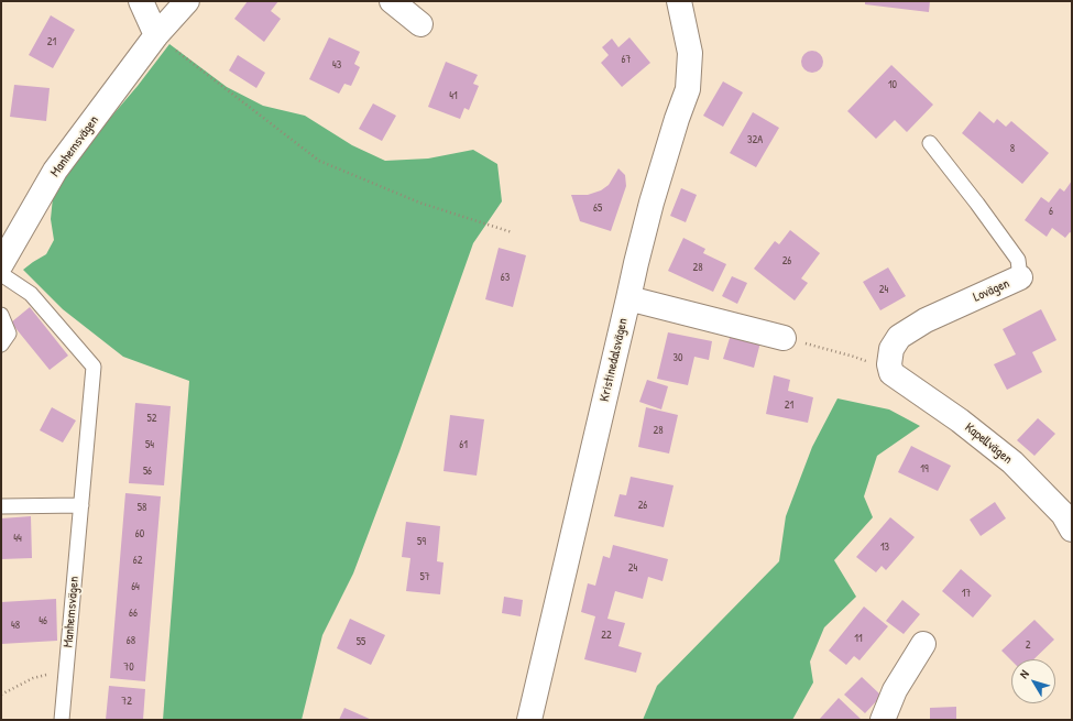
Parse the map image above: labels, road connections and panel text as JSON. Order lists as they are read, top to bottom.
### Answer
{
  "streets": {
    "street": [
      "Manhemsvägen",
      "Lovägen",
      "Kristinedalsvägen",
      "Kapellvägen"
    ]
  },
  "crossings": [
    ["Lovägen", "Kapellvägen"]
  ],
  "house_numbers": [
    "21",
    "67",
    "43",
    "10",
    "41",
    "32A",
    "8",
    "65",
    "6",
    "26",
    "28",
    "63",
    "24",
    "30",
    "21",
    "52",
    "28",
    "54",
    "61",
    "19",
    "56",
    "26",
    "58",
    "60",
    "44",
    "59",
    "13",
    "62",
    "24",
    "57",
    "64",
    "17",
    "66",
    "46",
    "48",
    "22",
    "11",
    "68",
    "55",
    "2",
    "70",
    "72"
  ],
  "north": "top left"
}
